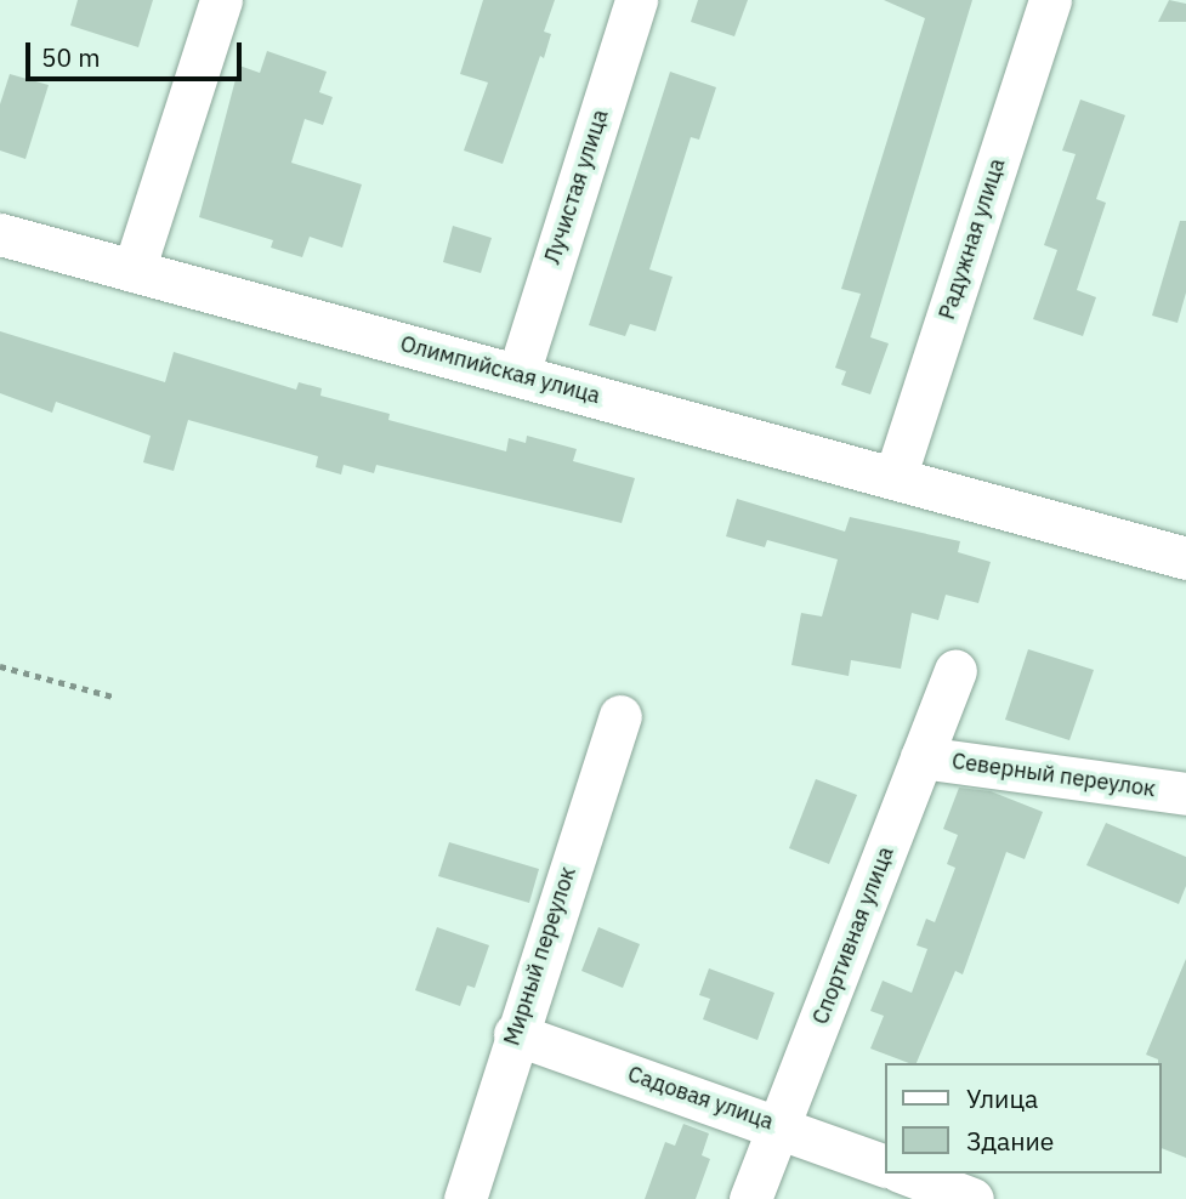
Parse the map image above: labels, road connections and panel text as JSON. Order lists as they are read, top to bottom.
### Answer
{
  "streets": {
    "street": [
      "Лучистая улица",
      "Радужная улица",
      "Олимпийская улица",
      "Северный переулок",
      "Спортивная улица",
      "Мирный переулок",
      "Садовая улица"
    ]
  },
  "crossings": [
    ["Лучистая улица", "Олимпийская улица"],
    ["Радужная улица", "Олимпийская улица"],
    ["Северный переулок", "Спортивная улица"],
    ["Спортивная улица", "Садовая улица"],
    ["Мирный переулок", "Садовая улица"]
  ],
  "legend": ["Улица", "Здание"],
  "scale_bar": "50 m"
}
